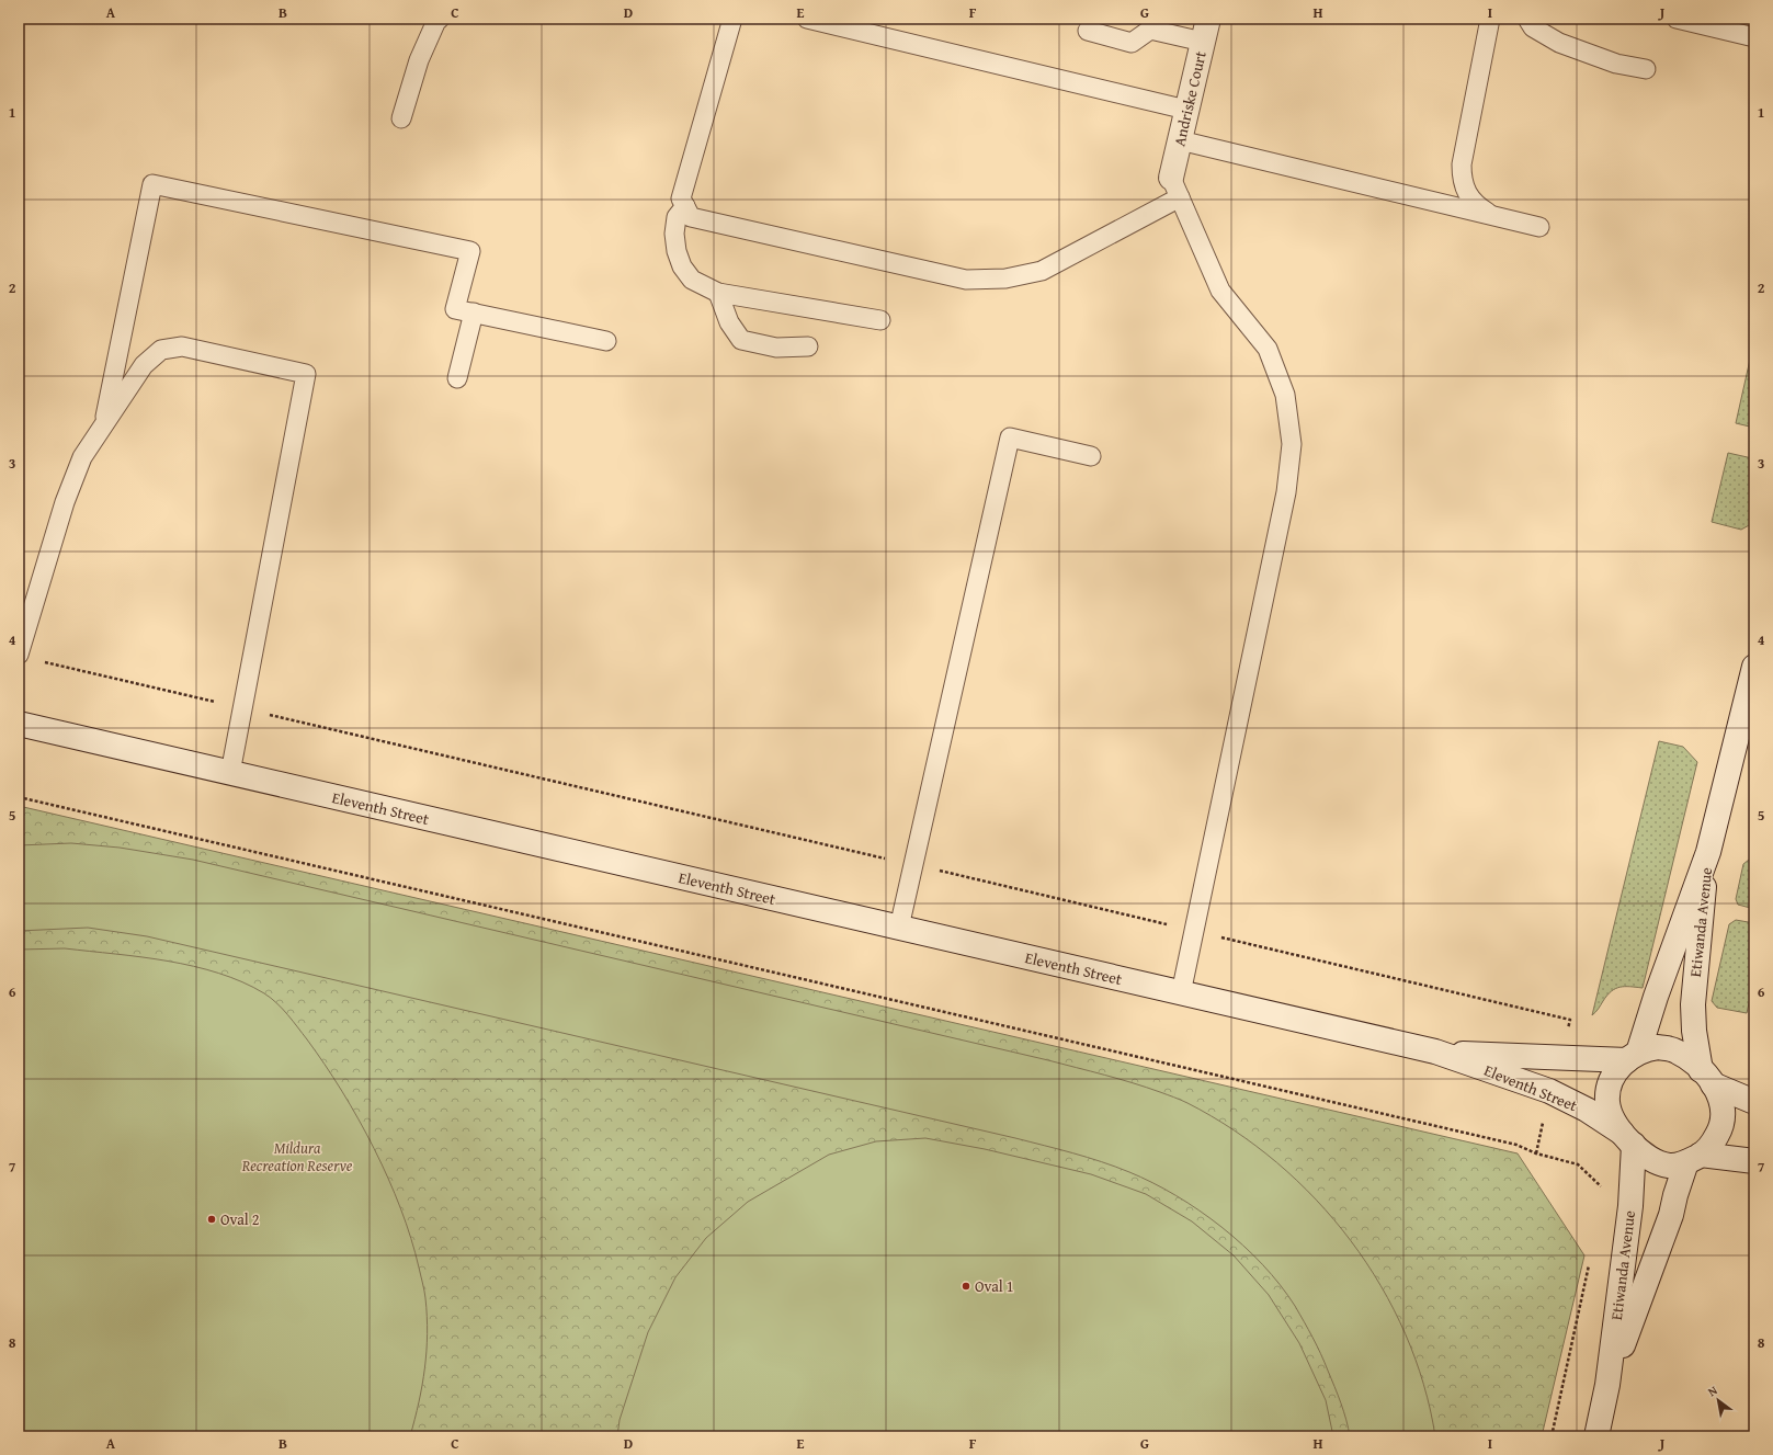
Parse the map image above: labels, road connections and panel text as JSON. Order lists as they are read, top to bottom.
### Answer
{
  "streets": {
    "main road": ["Andriske Court", "Eleventh Street", "Etiwanda Avenue"]
  },
  "crossings": [
    ["Eleventh Street", "Etiwanda Avenue"]
  ],
  "parks": ["Mildura Recreation Reserve"],
  "places": ["Oval 2", "Oval 1"],
  "north": "top left",
  "grid": {
    "columns": [
      "A",
      "B",
      "C",
      "D",
      "E",
      "F",
      "G",
      "H",
      "I",
      "J"
    ],
    "rows": [
      "1",
      "2",
      "3",
      "4",
      "5",
      "6",
      "7",
      "8"
    ]
  }
}
